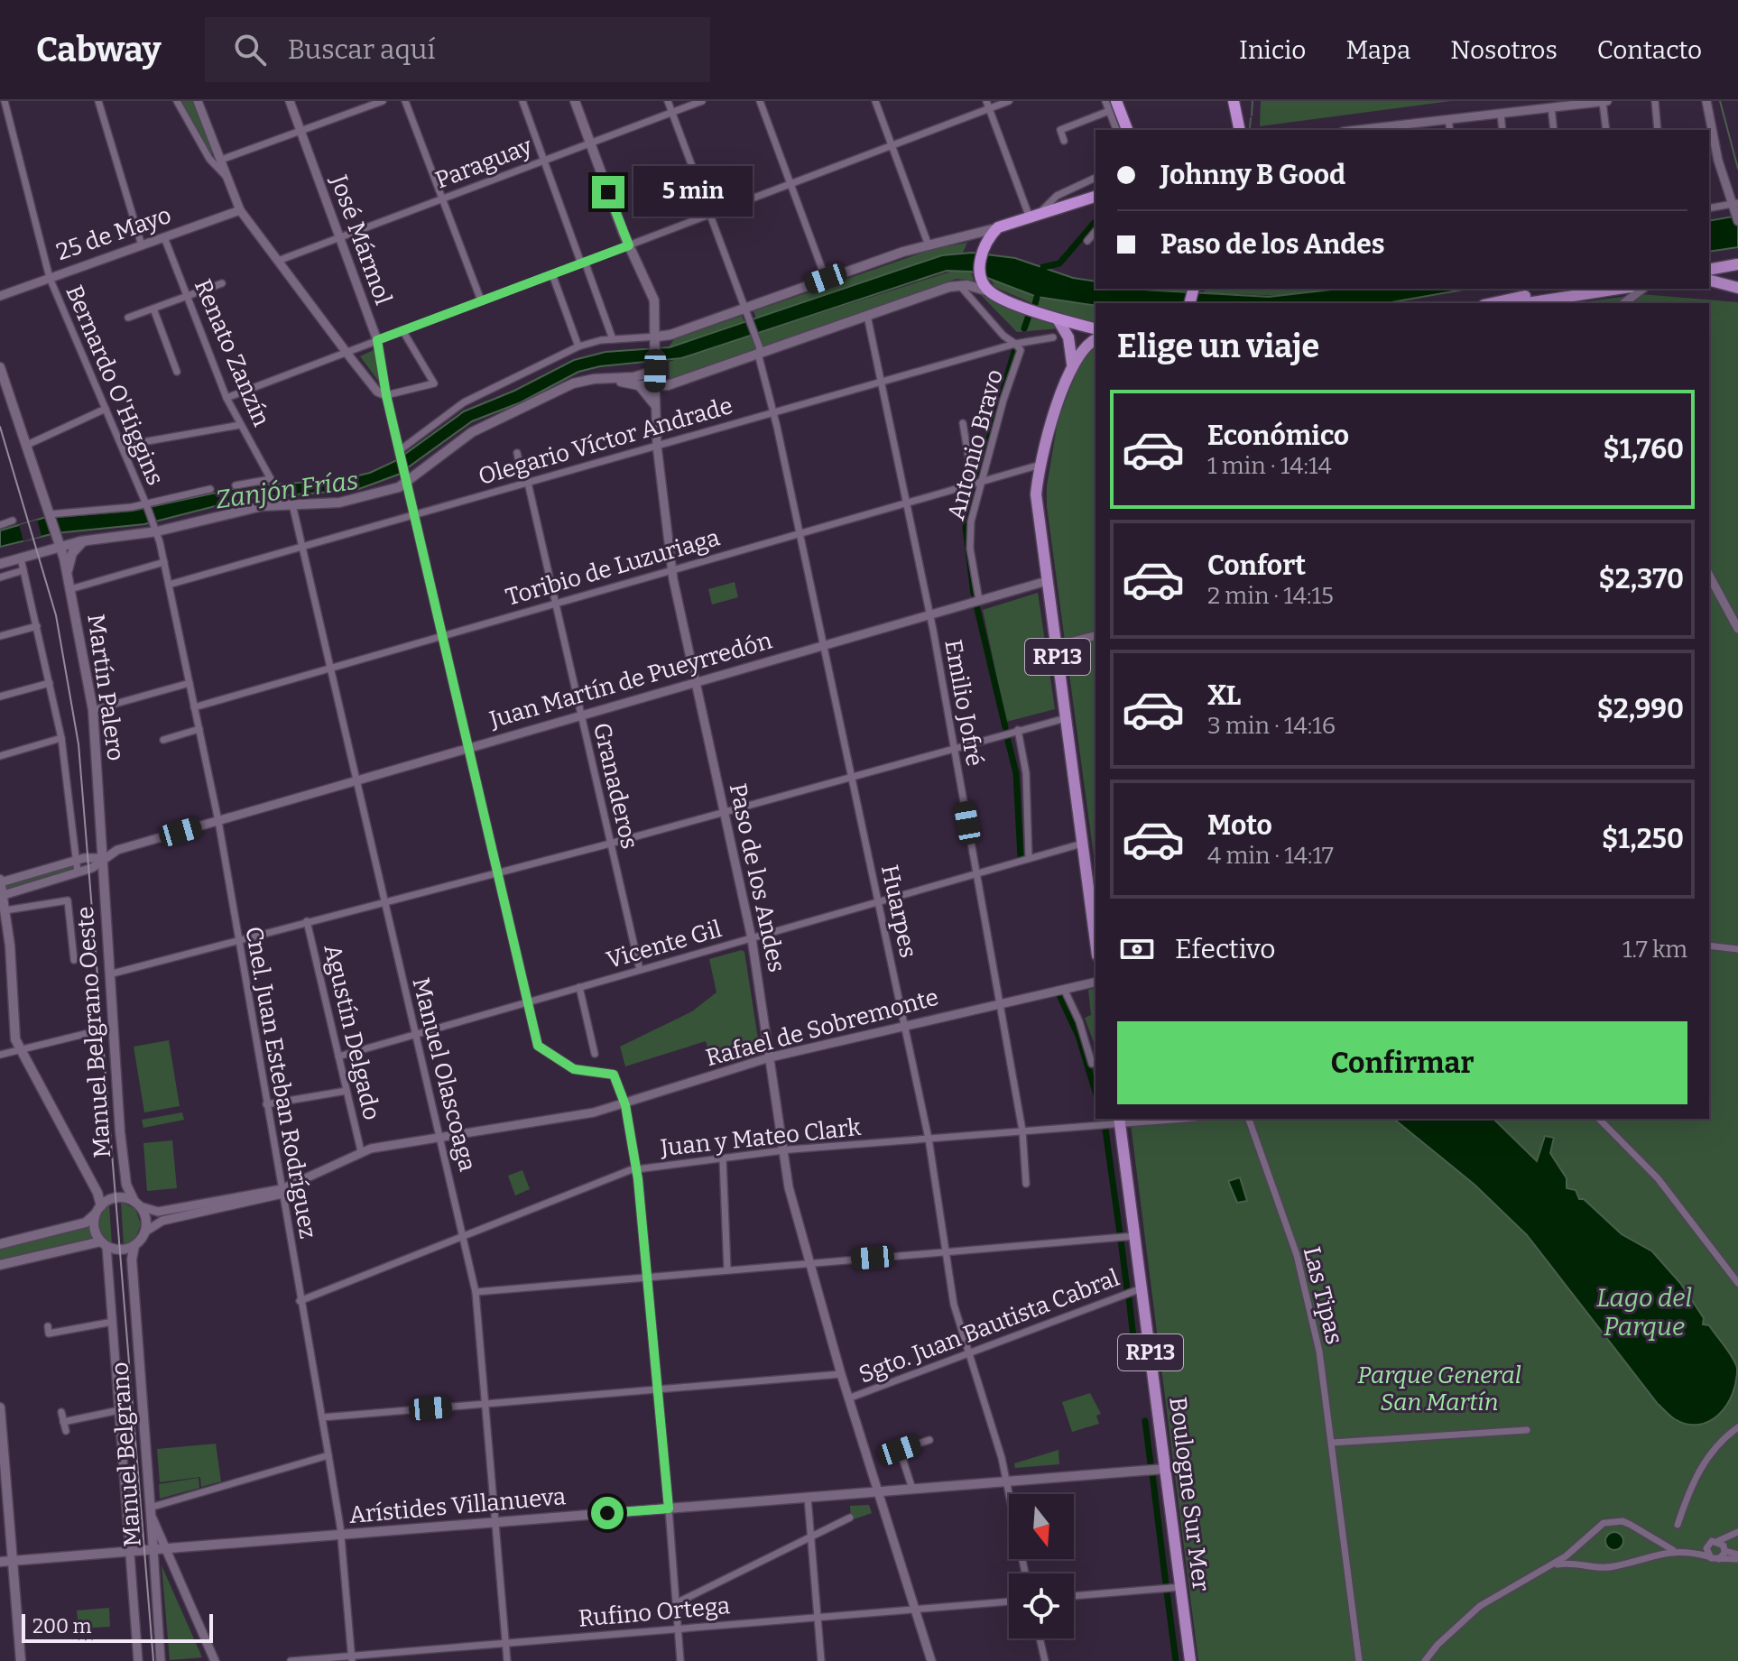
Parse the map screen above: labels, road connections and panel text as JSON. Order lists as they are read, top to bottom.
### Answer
{
  "streets": {
    "main road": [
      "RP13",
      "Martín Palero",
      "Paso de los Andes",
      "Manuel Belgrano Oeste",
      "Manuel Belgrano",
      "Boulogne Sur Mer",
      "Arístides Villanueva"
    ],
    "street": [
      "Paraguay",
      "25 de Mayo",
      "José Mármol",
      "Renato Zanzín",
      "Bernardo O'Higgins",
      "Olegario Víctor Andrade",
      "Antonio Bravo",
      "Toribio de Luzuriaga",
      "Juan Martín de Pueyrredón",
      "Emilio Jofré",
      "Granaderos",
      "Huarpes",
      "Vicente Gil",
      "Rafael de Sobremonte",
      "Agustín Delgado",
      "Manuel Olascoaga",
      "Cnel. Juan Esteban Rodríguez",
      "Juan y Mateo Clark",
      "Las Tipas",
      "Sgto. Juan Bautista Cabral",
      "Rufino Ortega"
    ]
  },
  "crossings": [
    ["Paraguay", "José Mármol"],
    ["Paraguay", "Paso de los Andes"],
    ["Paraguay", "Huarpes"],
    ["25 de Mayo", "Renato Zanzín"],
    ["25 de Mayo", "Bernardo O'Higgins"],
    ["José Mármol", "Olegario Víctor Andrade"],
    ["José Mármol", "Toribio de Luzuriaga"],
    ["José Mármol", "Juan Martín de Pueyrredón"],
    ["José Mármol", "Vicente Gil"],
    ["José Mármol", "Rafael de Sobremonte"],
    ["Bernardo O'Higgins", "Cnel. Juan Esteban Rodríguez"],
    ["Olegario Víctor Andrade", "Antonio Bravo"],
    ["Olegario Víctor Andrade", "Emilio Jofré"],
    ["Olegario Víctor Andrade", "Granaderos"],
    ["Olegario Víctor Andrade", "Paso de los Andes"],
    ["Olegario Víctor Andrade", "Huarpes"],
    ["Olegario Víctor Andrade", "Manuel Olascoaga"],
    ["Olegario Víctor Andrade", "Cnel. Juan Esteban Rodríguez"],
    ["Antonio Bravo", "Toribio de Luzuriaga"],
    ["Antonio Bravo", "Juan Martín de Pueyrredón"],
    ["Toribio de Luzuriaga", "RP13"],
    ["Toribio de Luzuriaga", "Emilio Jofré"],
    ["Toribio de Luzuriaga", "Granaderos"],
    ["Toribio de Luzuriaga", "Paso de los Andes"],
    ["Toribio de Luzuriaga", "Huarpes"],
    ["Toribio de Luzuriaga", "Manuel Olascoaga"],
    ["Toribio de Luzuriaga", "Cnel. Juan Esteban Rodríguez"],
    ["RP13", "Juan Martín de Pueyrredón"],
    ["RP13", "Vicente Gil"],
    ["Juan Martín de Pueyrredón", "Martín Palero"],
    ["Juan Martín de Pueyrredón", "Emilio Jofré"],
    ["Juan Martín de Pueyrredón", "Granaderos"],
    ["Juan Martín de Pueyrredón", "Paso de los Andes"],
    ["Juan Martín de Pueyrredón", "Huarpes"],
    ["Juan Martín de Pueyrredón", "Manuel Belgrano Oeste"],
    ["Juan Martín de Pueyrredón", "Manuel Olascoaga"],
    ["Juan Martín de Pueyrredón", "Cnel. Juan Esteban Rodríguez"],
    ["Martín Palero", "Manuel Belgrano Oeste"],
    ["Emilio Jofré", "Vicente Gil"],
    ["Emilio Jofré", "Rafael de Sobremonte"],
    ["Emilio Jofré", "Juan y Mateo Clark"],
    ["Granaderos", "Vicente Gil"],
    ["Paso de los Andes", "Vicente Gil"],
    ["Paso de los Andes", "Rafael de Sobremonte"],
    ["Paso de los Andes", "Juan y Mateo Clark"],
    ["Paso de los Andes", "Sgto. Juan Bautista Cabral"],
    ["Paso de los Andes", "Arístides Villanueva"],
    ["Paso de los Andes", "Rufino Ortega"],
    ["Huarpes", "Vicente Gil"],
    ["Huarpes", "Rafael de Sobremonte"],
    ["Huarpes", "Juan y Mateo Clark"],
    ["Huarpes", "Sgto. Juan Bautista Cabral"],
    ["Huarpes", "Arístides Villanueva"],
    ["Vicente Gil", "Agustín Delgado"],
    ["Vicente Gil", "Manuel Olascoaga"],
    ["Rafael de Sobremonte", "Manuel Belgrano Oeste"],
    ["Rafael de Sobremonte", "Agustín Delgado"],
    ["Rafael de Sobremonte", "Manuel Olascoaga"],
    ["Rafael de Sobremonte", "Cnel. Juan Esteban Rodríguez"],
    ["Rafael de Sobremonte", "Manuel Belgrano"],
    ["Manuel Belgrano Oeste", "Manuel Belgrano"],
    ["Manuel Olascoaga", "Juan y Mateo Clark"],
    ["Manuel Olascoaga", "Sgto. Juan Bautista Cabral"],
    ["Manuel Olascoaga", "Arístides Villanueva"],
    ["Manuel Olascoaga", "Rufino Ortega"],
    ["Cnel. Juan Esteban Rodríguez", "Juan y Mateo Clark"],
    ["Cnel. Juan Esteban Rodríguez", "Sgto. Juan Bautista Cabral"],
    ["Cnel. Juan Esteban Rodríguez", "Arístides Villanueva"],
    ["Cnel. Juan Esteban Rodríguez", "Rufino Ortega"],
    ["Juan y Mateo Clark", "Boulogne Sur Mer"],
    ["Sgto. Juan Bautista Cabral", "Boulogne Sur Mer"],
    ["Manuel Belgrano", "Arístides Villanueva"],
    ["Boulogne Sur Mer", "Arístides Villanueva"]
  ],
  "water": ["Zanjón Frías", "Lago del Parque"],
  "parks": ["Parque General San Martín"],
  "scale_bar": "200 m",
  "north": "bottom",
  "page": {
    "header": "Cabway",
    "search": "Buscar aquí",
    "nav": [
      "Inicio",
      "Mapa",
      "Nosotros",
      "Contacto"
    ],
    "banner": ["Johnny B Good", "Paso de los Andes"],
    "bubble": "5 min",
    "heading": "Elige un viaje",
    "list": [
      {
        "name": "Económico",
        "note": "1 min · 14:14",
        "value": "$1,760"
      },
      {
        "name": "Confort",
        "note": "2 min · 14:15",
        "value": "$2,370"
      },
      {
        "name": "XL",
        "note": "3 min · 14:16",
        "value": "$2,990"
      },
      {
        "name": "Moto",
        "note": "4 min · 14:17",
        "value": "$1,250"
      }
    ],
    "pay": ["Efectivo", "1.7 km"],
    "buttons": "Confirmar",
    "scale": "200 m"
  }
}
